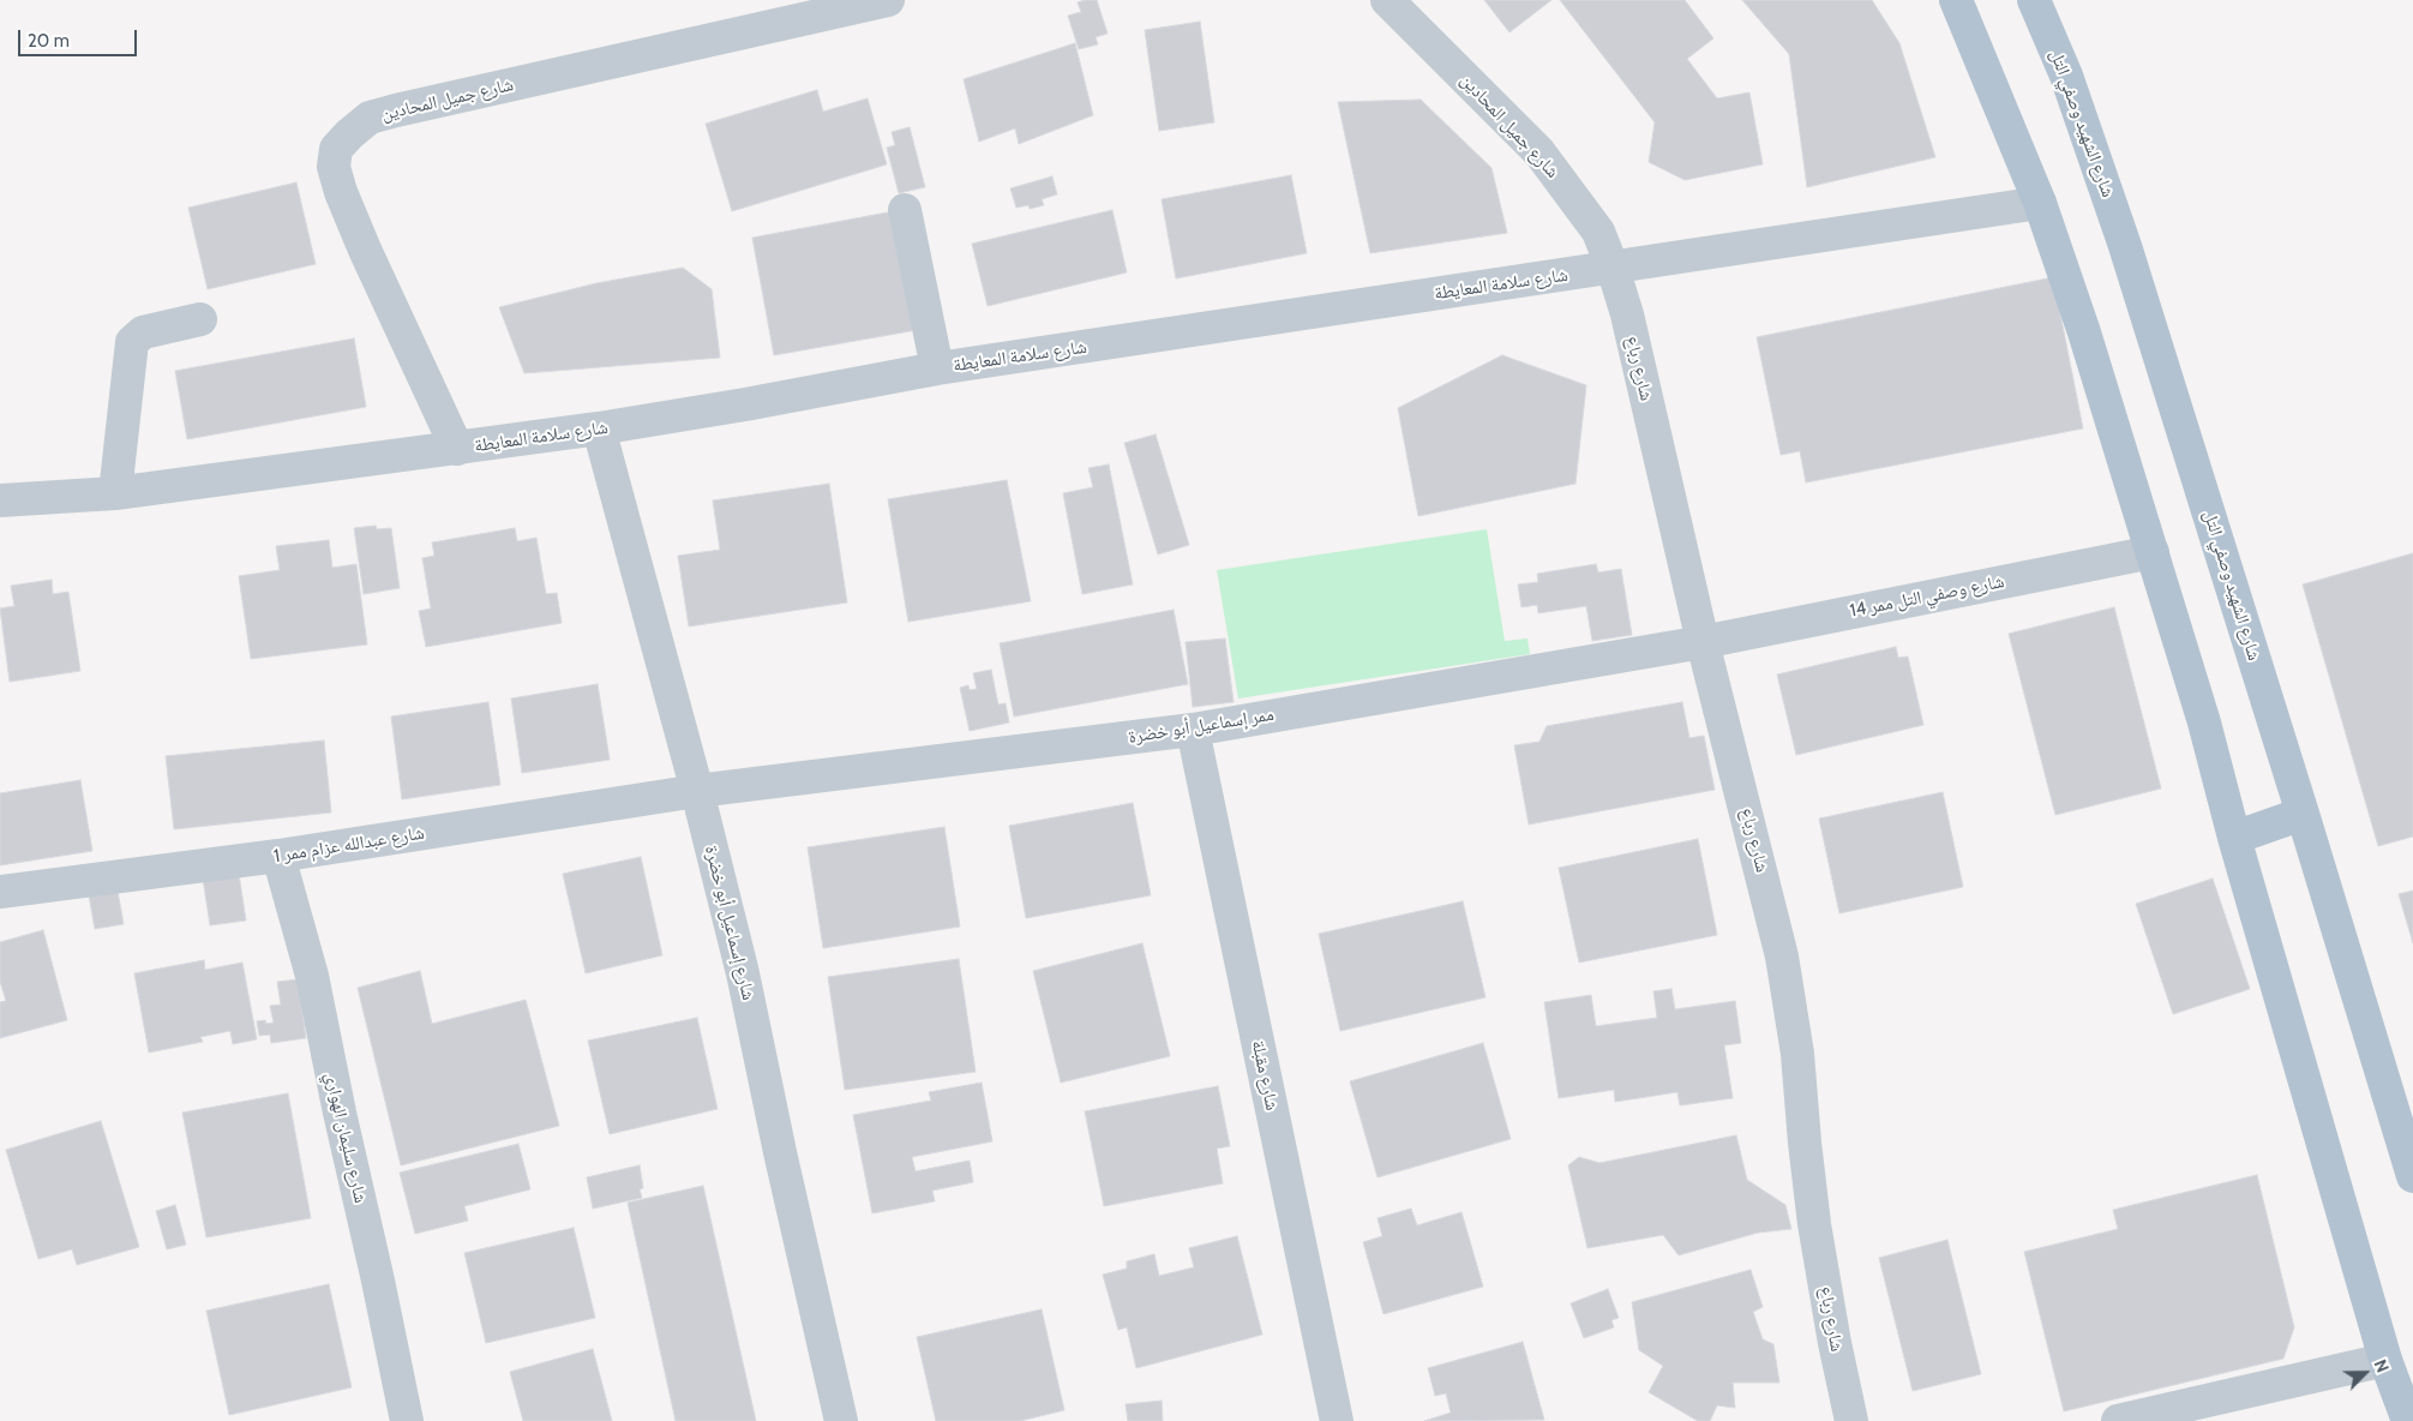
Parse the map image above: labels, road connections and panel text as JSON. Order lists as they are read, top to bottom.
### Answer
{
  "streets": {
    "main road": ["شارع الشهيد وصفي التل"],
    "street": [
      "شارع جميل المحادين",
      "شارع سلامة المعايطة",
      "شارع رباع",
      "شارع وصفي التل ممر 14",
      "ممر إسماعيل أبو خضرة",
      "شارع عبدالله عزام ممر 1",
      "شارع إسماعيل أبو خضرة",
      "شارع مقبلة",
      "شارع سليمان الهواري"
    ]
  },
  "crossings": [
    ["شارع جميل المحادين", "شارع سلامة المعايطة"],
    ["شارع جميل المحادين", "شارع رباع"],
    ["شارع سلامة المعايطة", "شارع رباع"],
    ["شارع سلامة المعايطة", "شارع إسماعيل أبو خضرة"],
    ["شارع رباع", "شارع وصفي التل ممر 14"],
    ["شارع رباع", "ممر إسماعيل أبو خضرة"],
    ["شارع وصفي التل ممر 14", "ممر إسماعيل أبو خضرة"],
    ["ممر إسماعيل أبو خضرة", "شارع عبدالله عزام ممر 1"],
    ["ممر إسماعيل أبو خضرة", "شارع إسماعيل أبو خضرة"],
    ["ممر إسماعيل أبو خضرة", "شارع مقبلة"],
    ["شارع عبدالله عزام ممر 1", "شارع إسماعيل أبو خضرة"],
    ["شارع عبدالله عزام ممر 1", "شارع سليمان الهواري"]
  ],
  "scale_bar": "20 m",
  "north": "top right"
}
